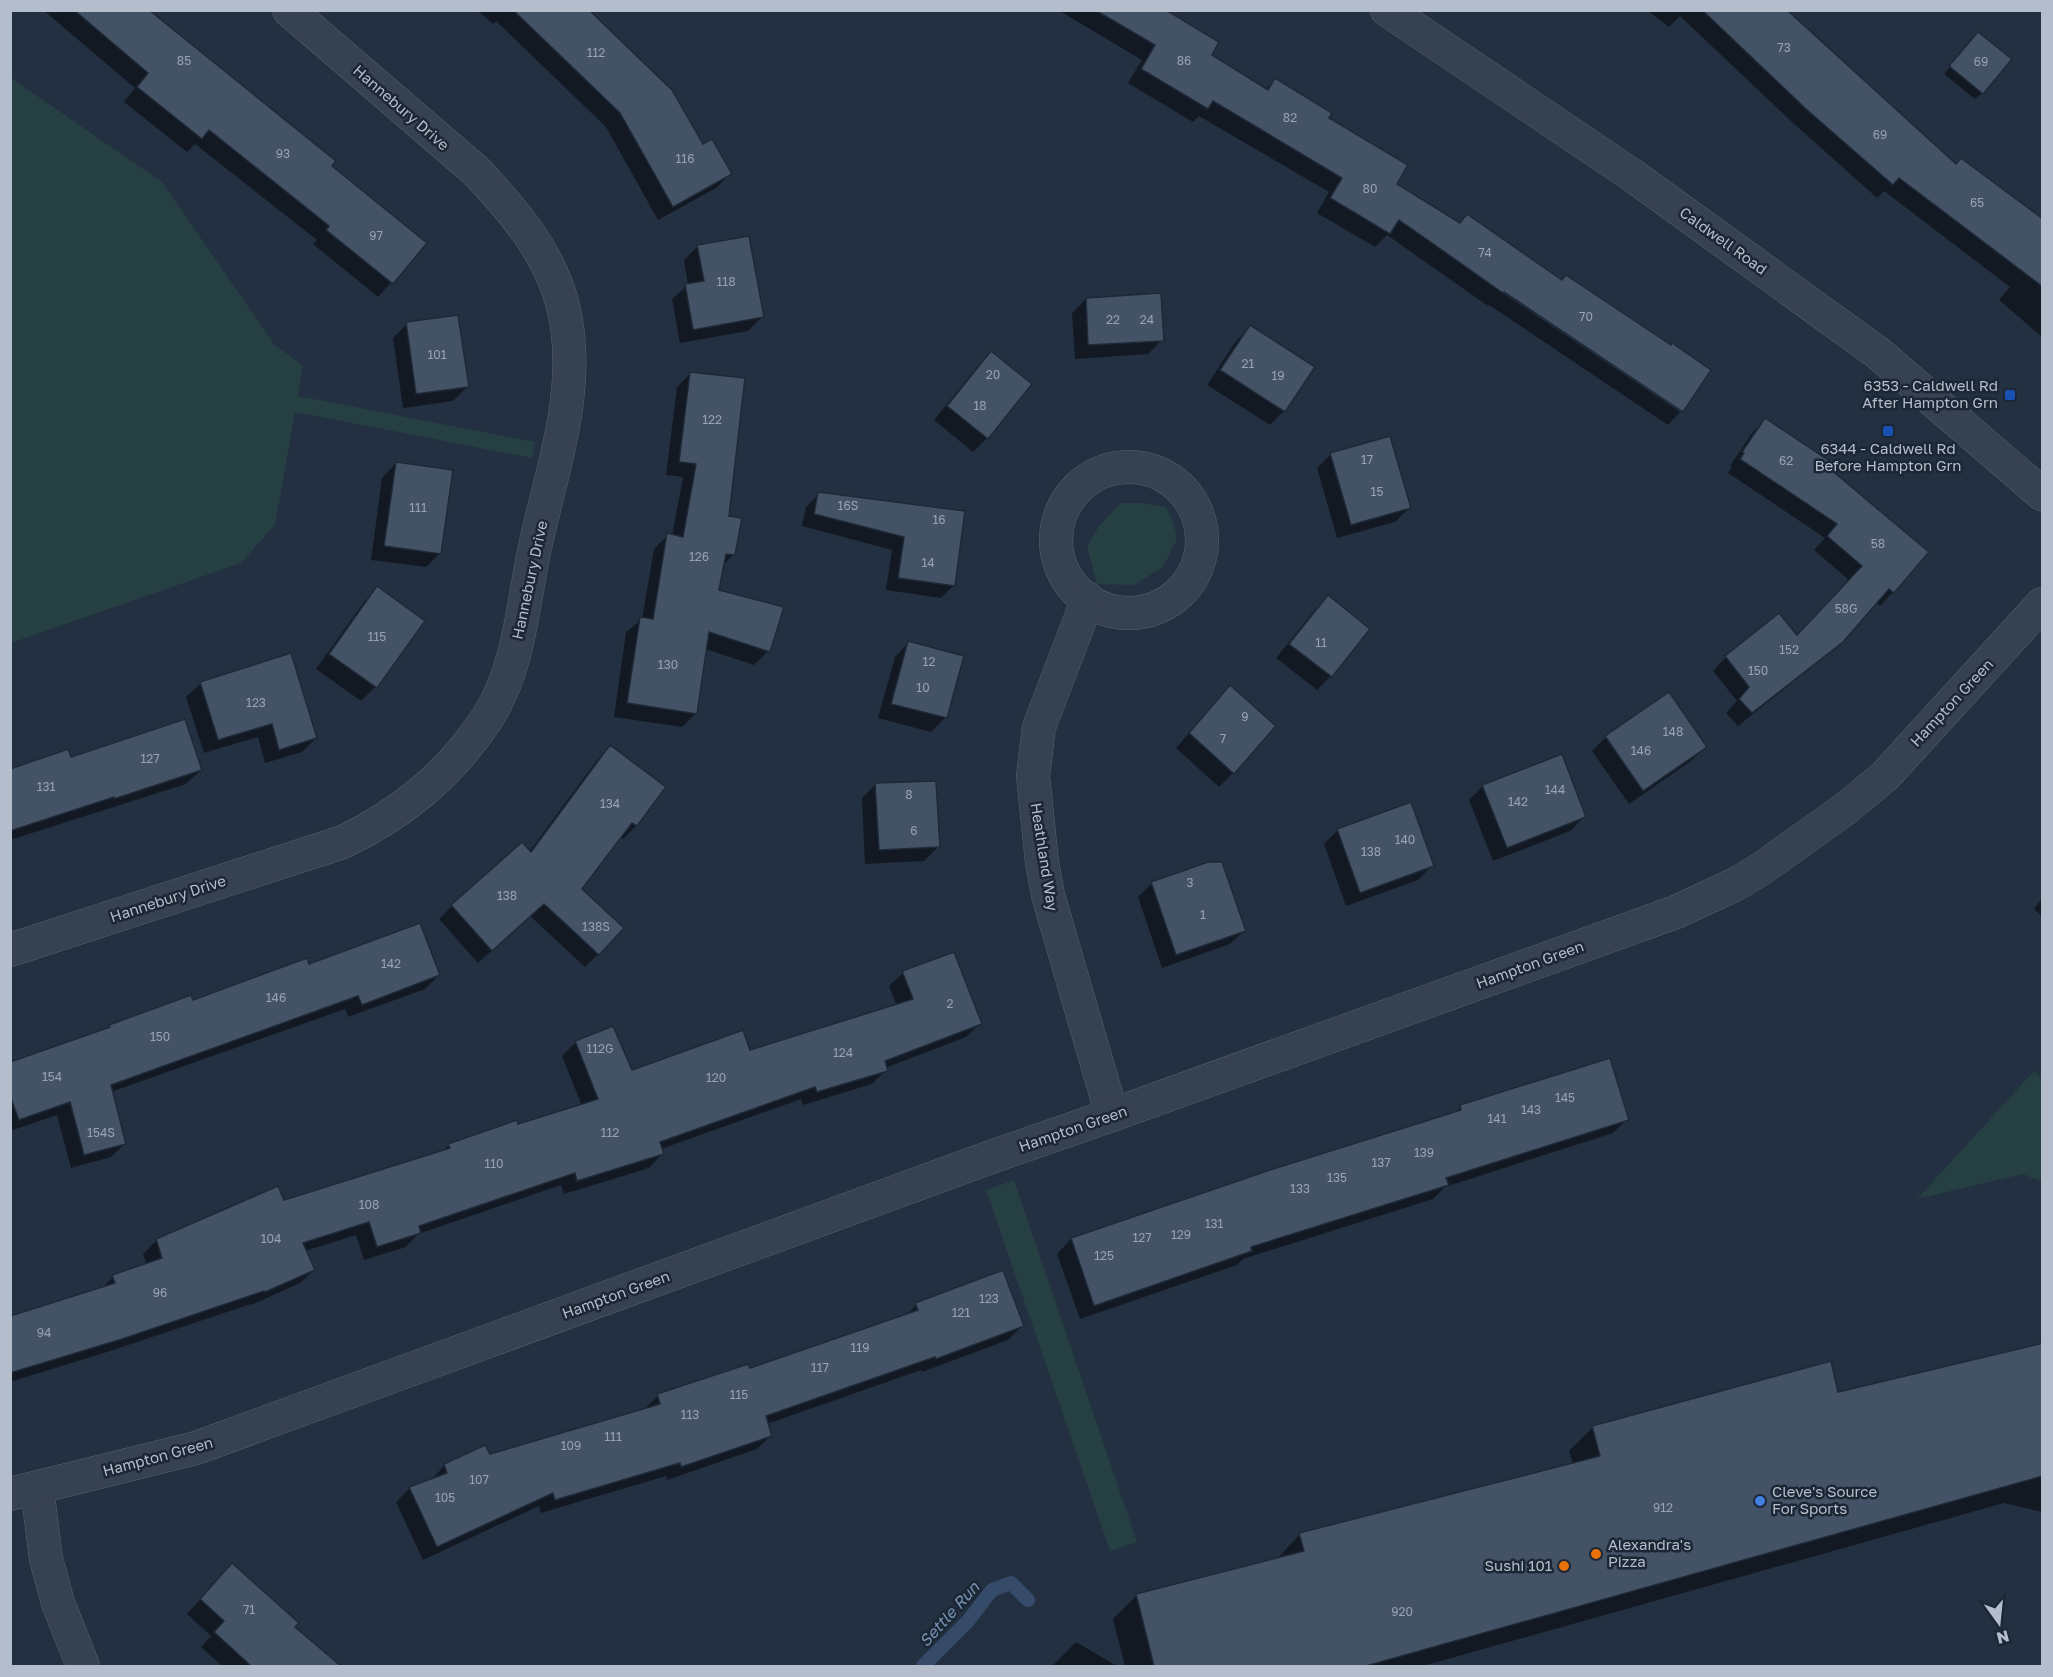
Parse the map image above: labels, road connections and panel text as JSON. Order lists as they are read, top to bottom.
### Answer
{
  "streets": {
    "street": [
      "Hannebury Drive",
      "Caldwell Road",
      "Hampton Green",
      "Heathland Way"
    ]
  },
  "crossings": [
    ["Hampton Green", "Heathland Way"]
  ],
  "water": ["Settle Run"],
  "places": {
    "transit": ["6353 - Caldwell Rd After Hampton Grn", "6344 - Caldwell Rd Before Hampton Grn"],
    "other": ["Cleve's Source For Sports", "Alexandra's Pizza", "Sushi 101"]
  },
  "house_numbers": [
    "73",
    "112",
    "85",
    "86",
    "69",
    "82",
    "69",
    "93",
    "116",
    "80",
    "65",
    "97",
    "74",
    "118",
    "70",
    "22",
    "24",
    "101",
    "21",
    "20",
    "19",
    "18",
    "122",
    "17",
    "62",
    "15",
    "16S",
    "111",
    "16",
    "58",
    "126",
    "14",
    "58G",
    "115",
    "11",
    "152",
    "12",
    "130",
    "150",
    "10",
    "123",
    "9",
    "148",
    "7",
    "146",
    "127",
    "131",
    "144",
    "8",
    "142",
    "134",
    "6",
    "140",
    "138",
    "3",
    "138",
    "1",
    "138S",
    "142",
    "146",
    "2",
    "150",
    "112G",
    "124",
    "154",
    "120",
    "145",
    "143",
    "141",
    "154S",
    "112",
    "139",
    "137",
    "110",
    "135",
    "133",
    "108",
    "131",
    "129",
    "127",
    "104",
    "125",
    "96",
    "123",
    "121",
    "94",
    "119",
    "117",
    "115",
    "113",
    "111",
    "109",
    "107",
    "105",
    "912",
    "71",
    "920"
  ],
  "north": "bottom"
}
